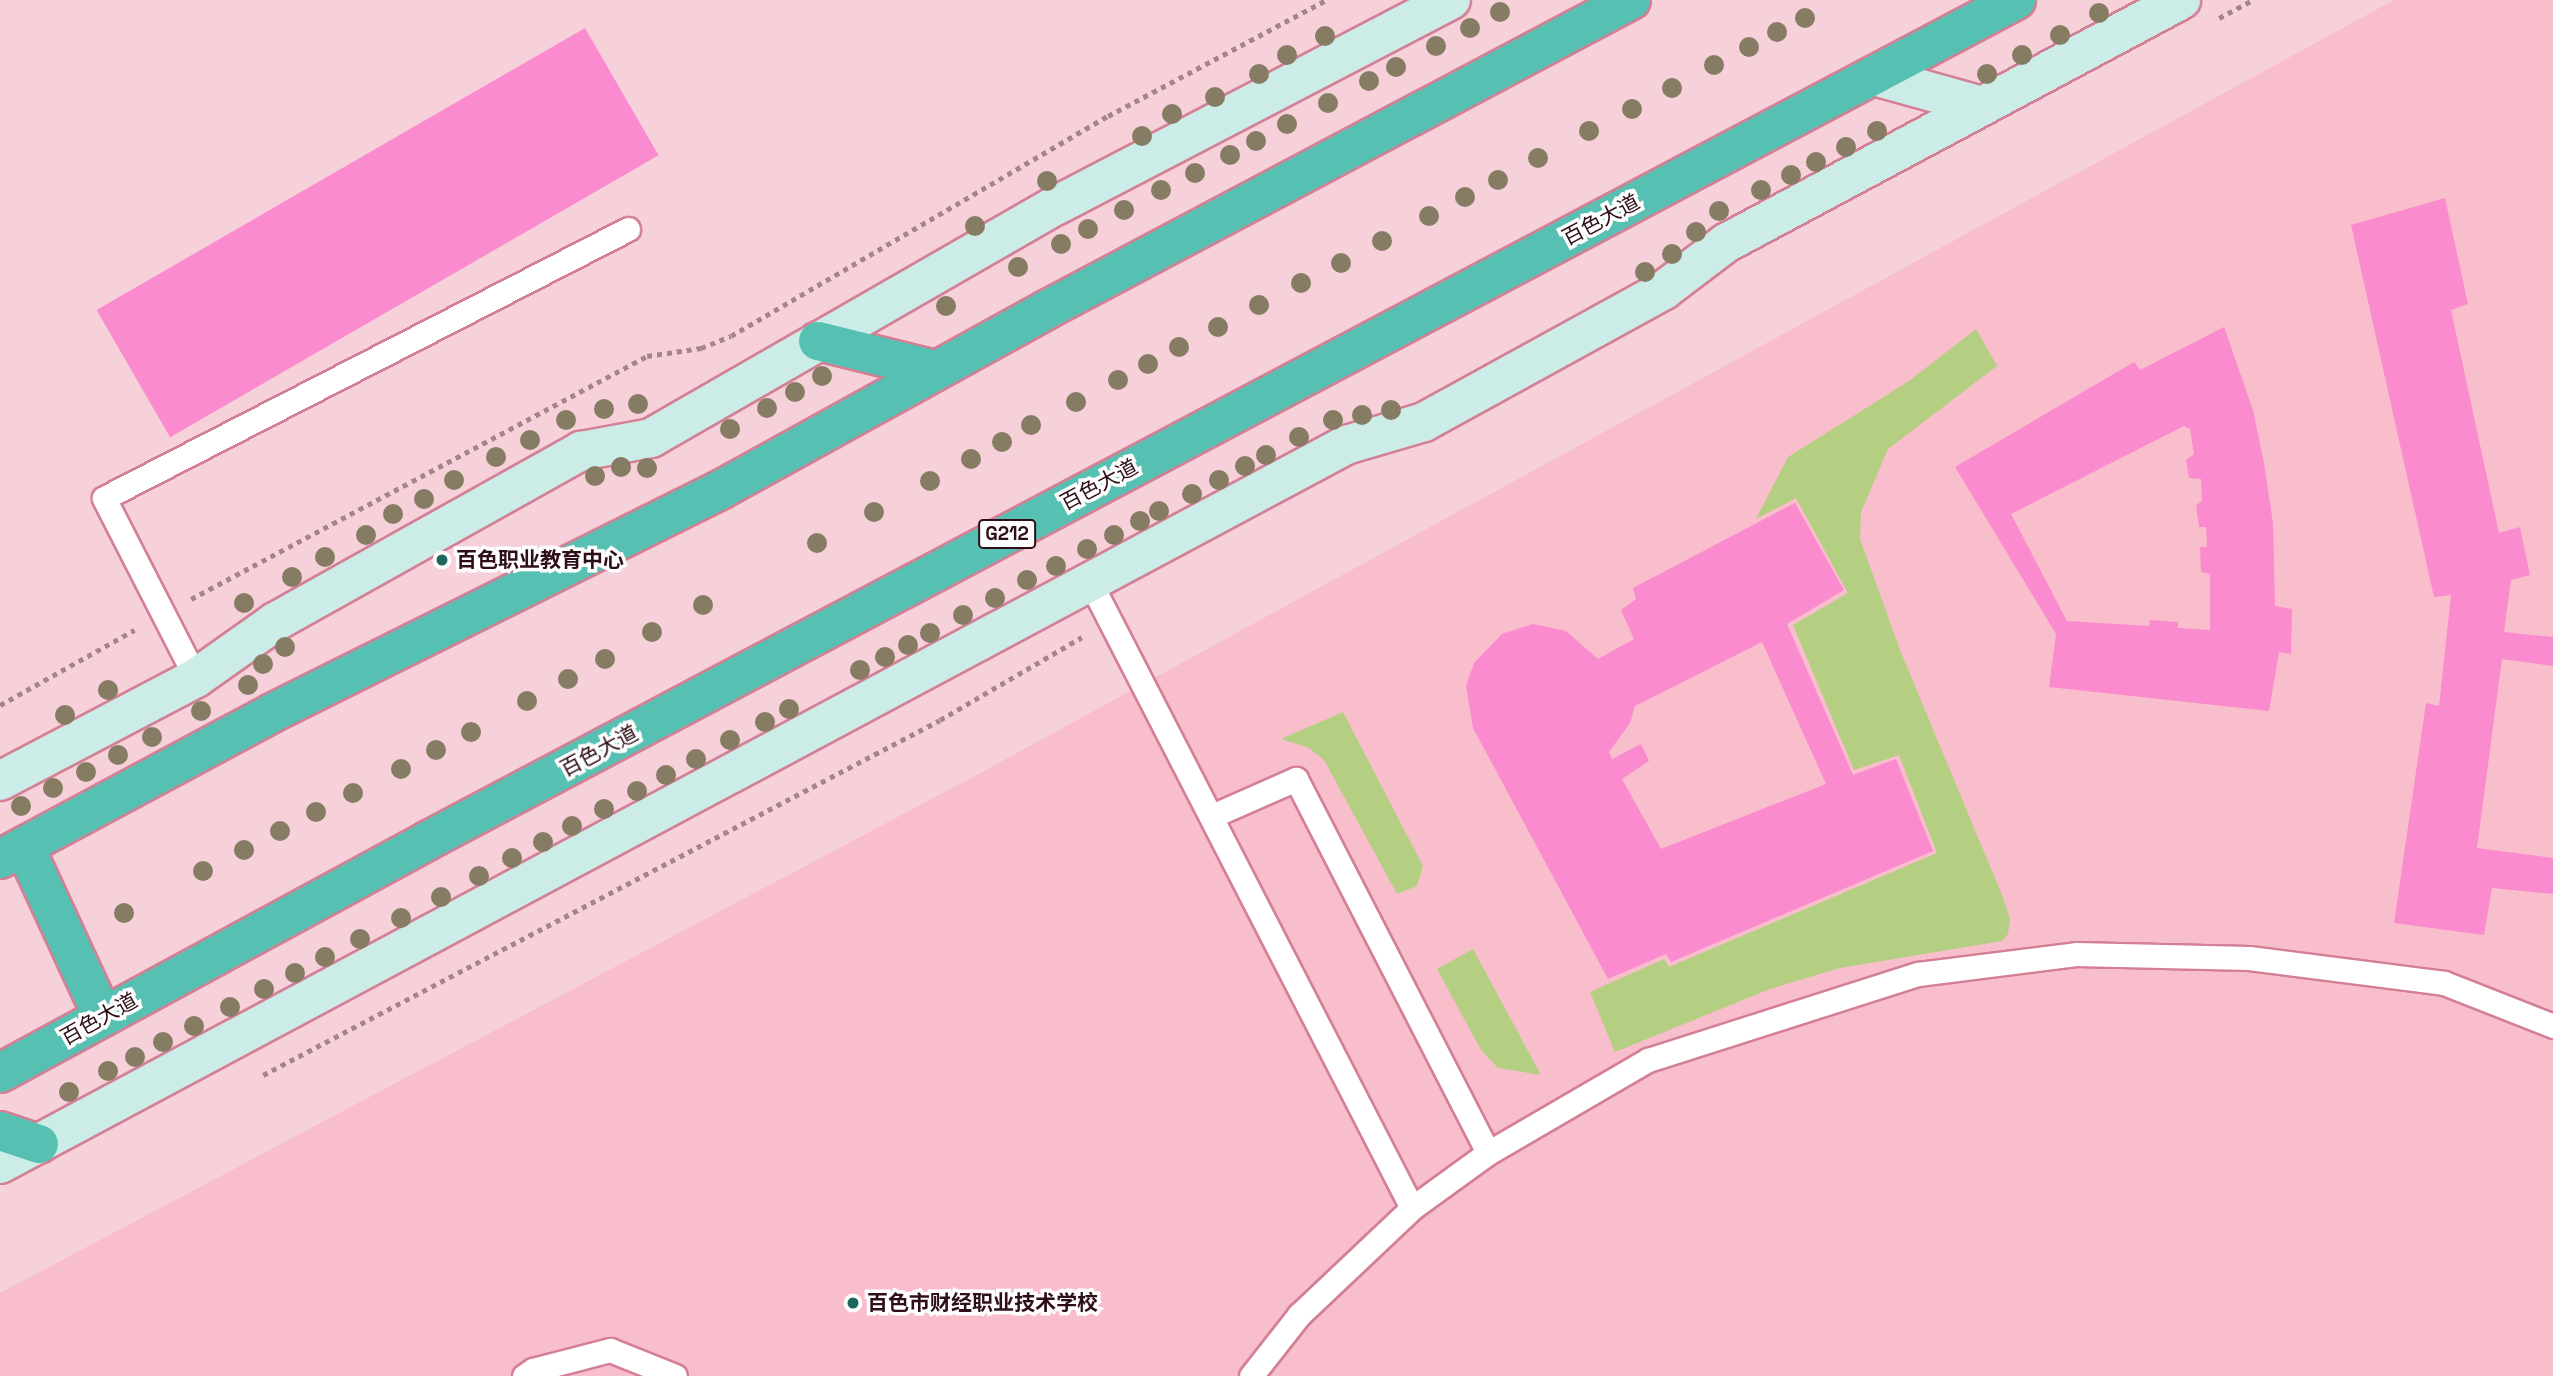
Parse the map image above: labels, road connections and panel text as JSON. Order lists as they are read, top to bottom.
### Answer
{
  "streets": {
    "highway": ["百色大道", "G212"]
  },
  "places": ["百色职业教育中心", "百色市财经职业技术学校"]
}
